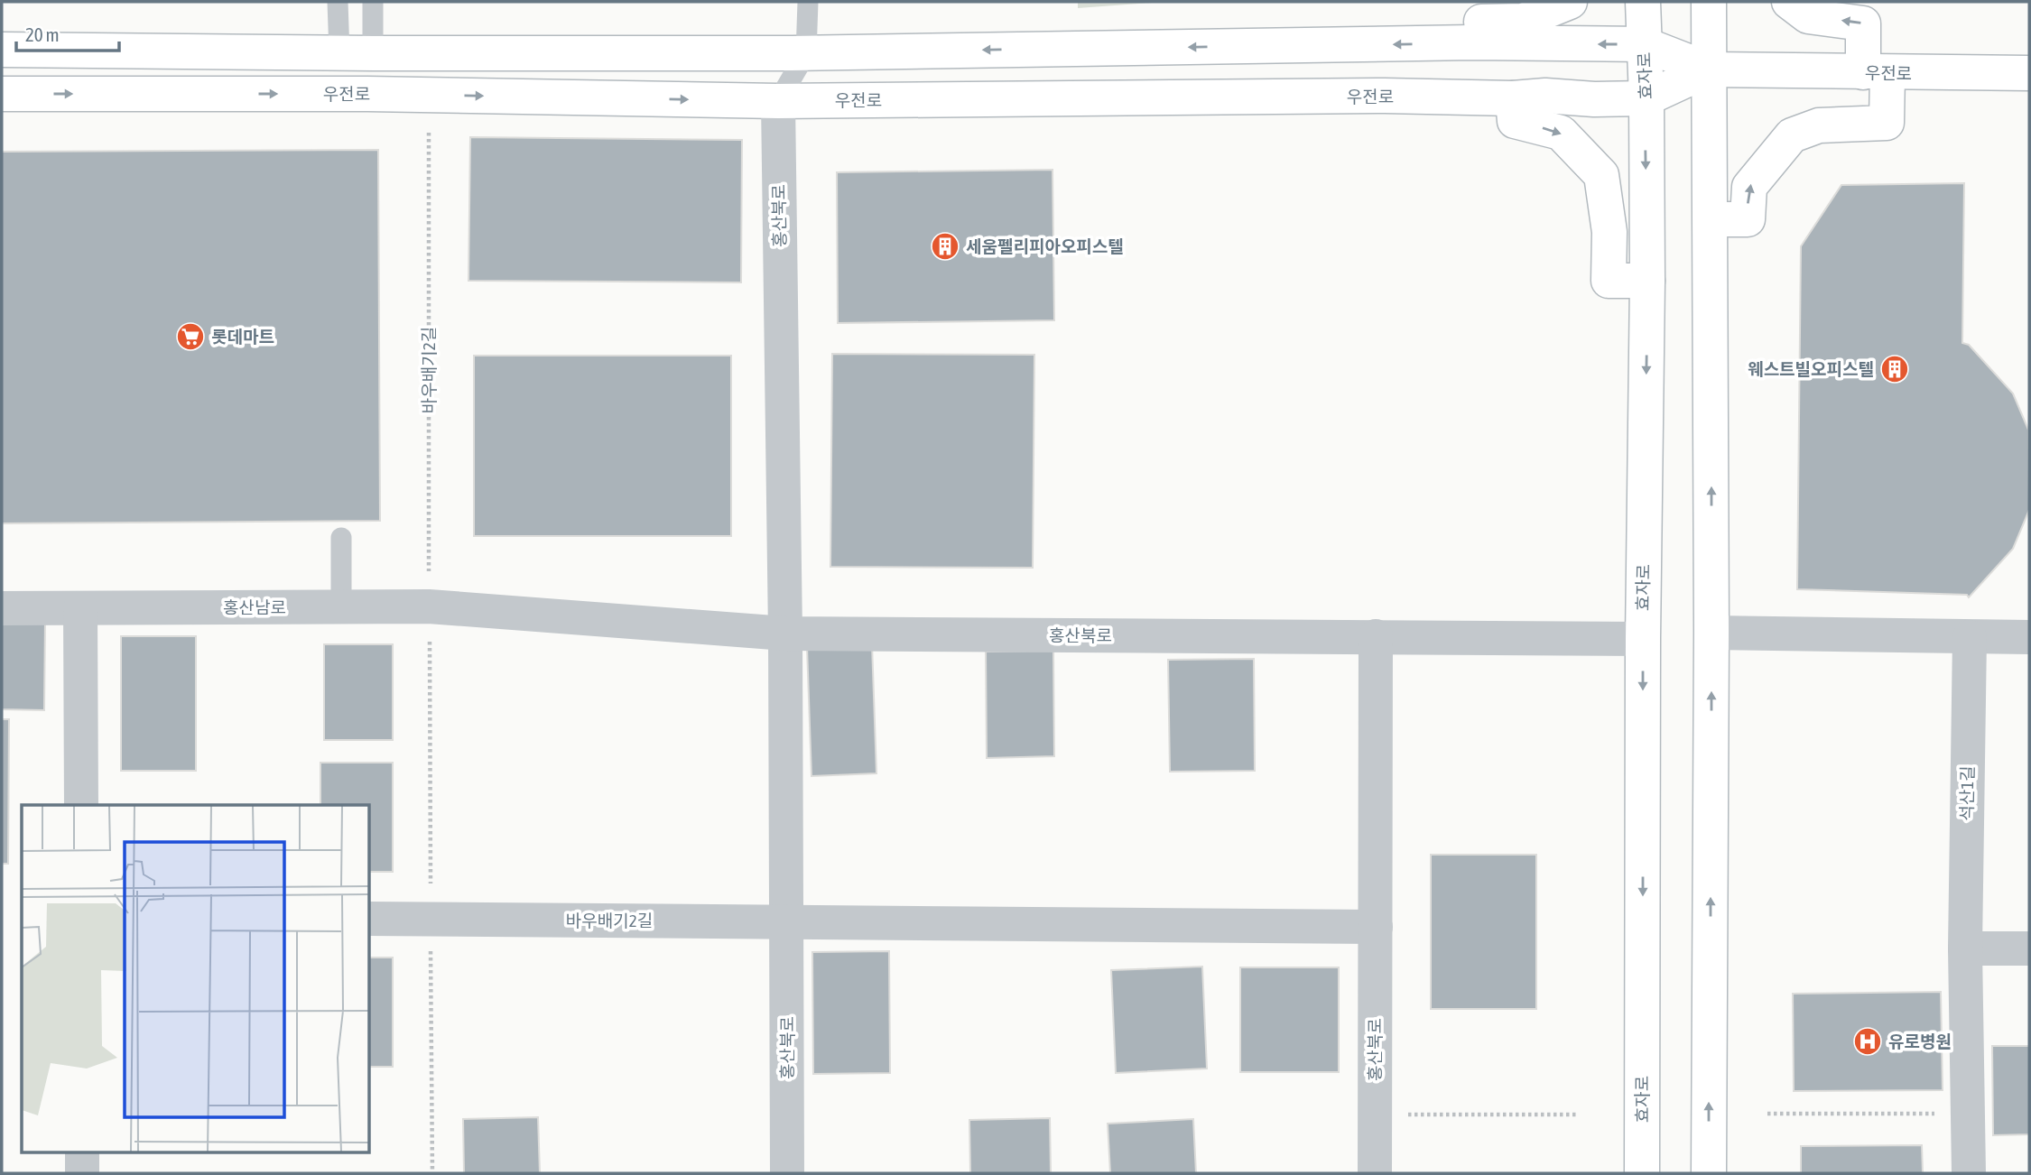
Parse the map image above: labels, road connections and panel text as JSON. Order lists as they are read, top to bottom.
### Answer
{
  "streets": {
    "street": [
      "우전로",
      "효자로",
      "홍산북로",
      "바우배기2길",
      "홍산남로",
      "석산1길"
    ]
  },
  "crossings": [
    ["우전로", "효자로"],
    ["우전로", "홍산북로"],
    ["효자로", "홍산북로"],
    ["홍산북로", "바우배기2길"],
    ["바우배기2길", "홍산남로"]
  ],
  "places": {
    "building": ["세움펠리피아오피스텔", "웨스트빌오피스텔"],
    "supermarket": ["롯데마트"],
    "hospital": ["유로병원"]
  },
  "scale_bar": "20 m"
}
